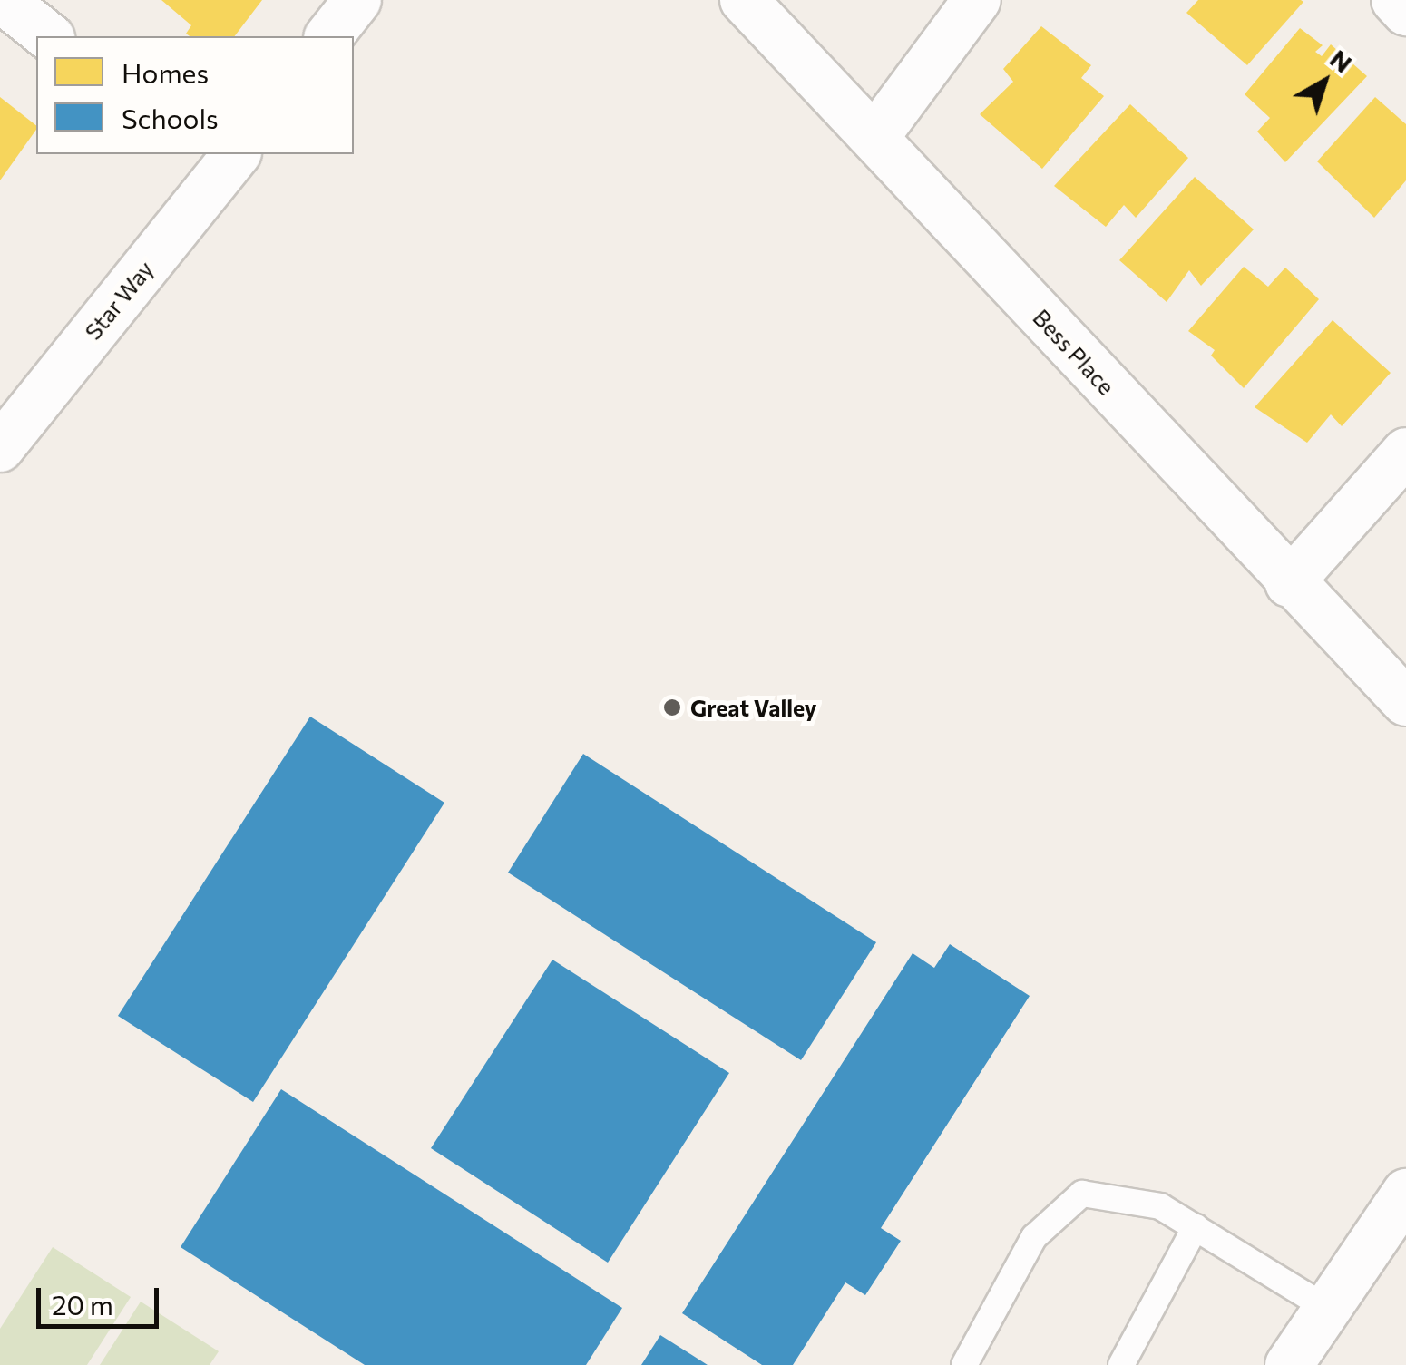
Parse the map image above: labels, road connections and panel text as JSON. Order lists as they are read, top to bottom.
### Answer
{
  "streets": {
    "street": ["Star Way", "Bess Place"]
  },
  "places": ["Great Valley"],
  "legend": ["Homes", "Schools"],
  "scale_bar": "20 m",
  "north": "top right"
}
